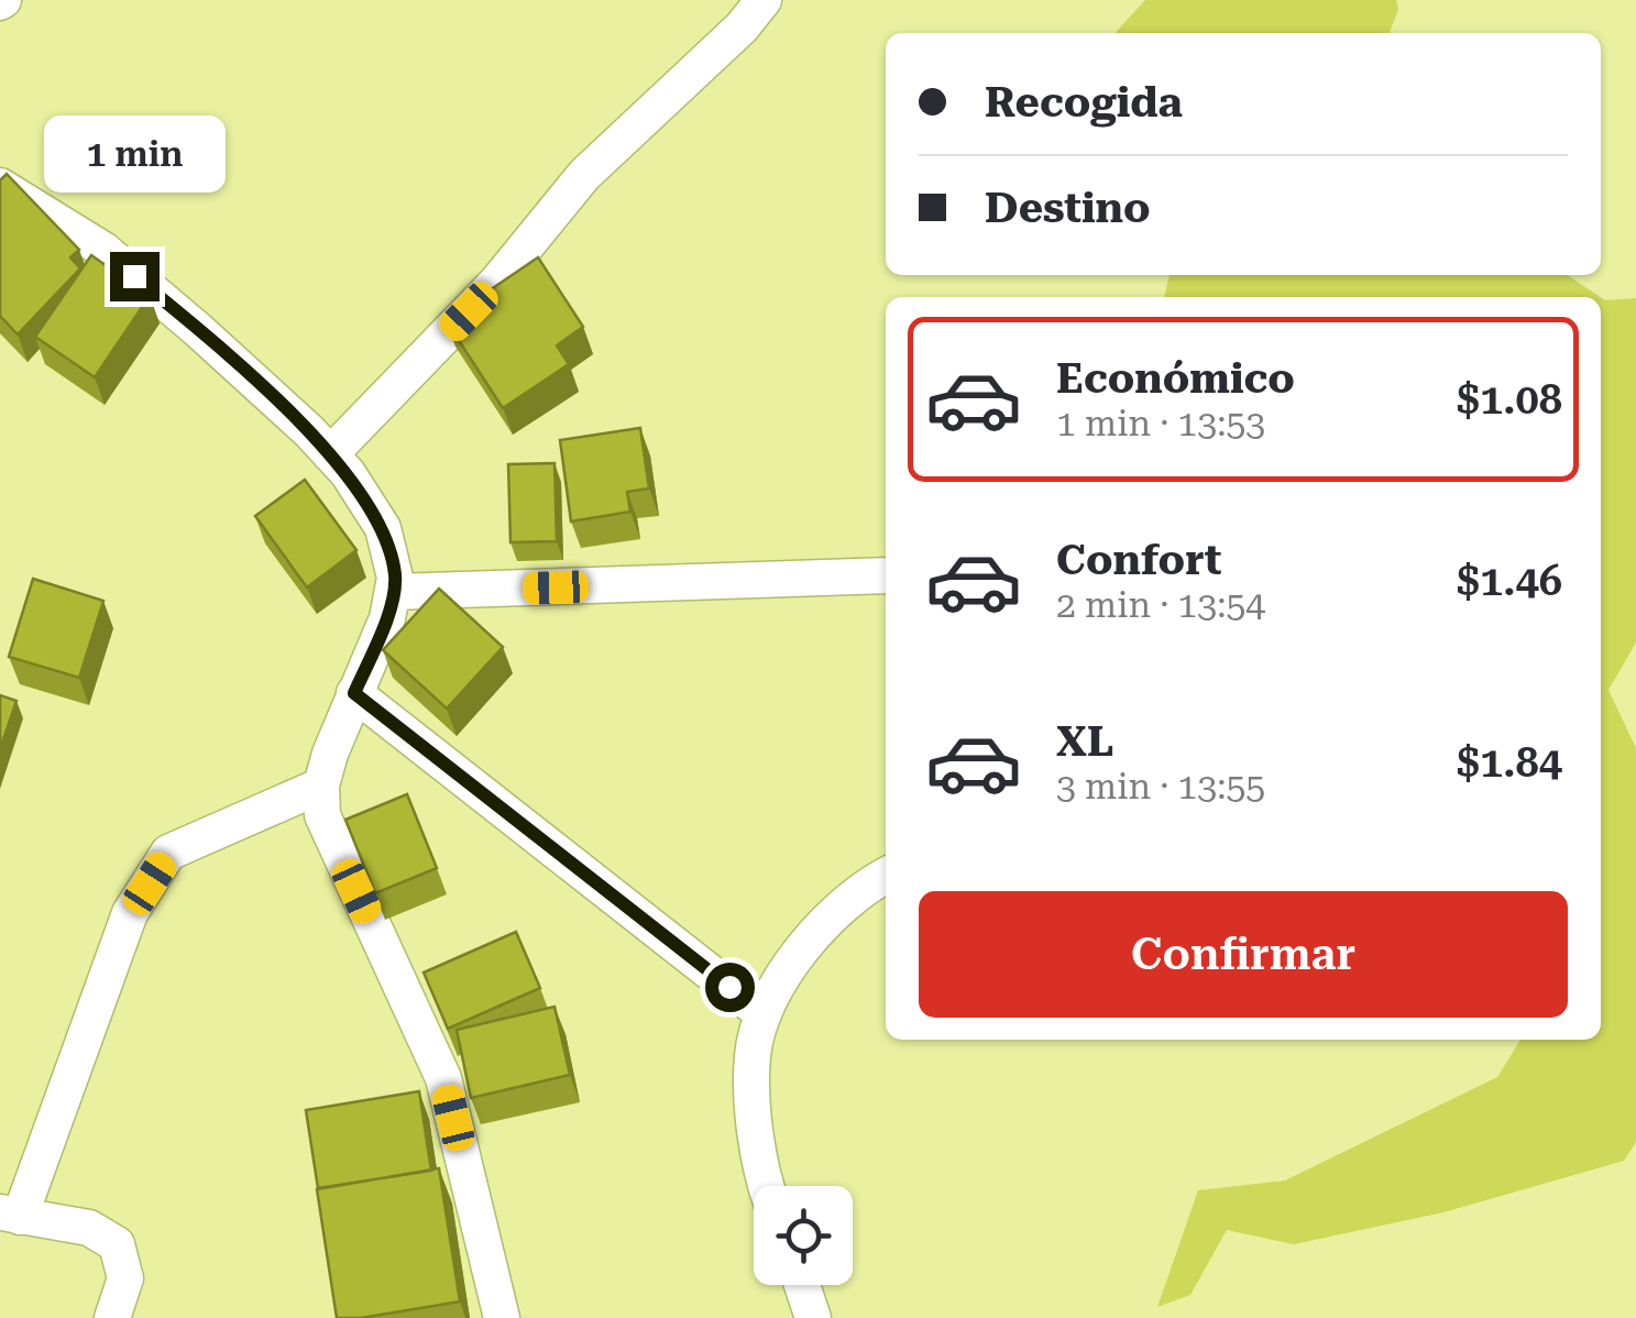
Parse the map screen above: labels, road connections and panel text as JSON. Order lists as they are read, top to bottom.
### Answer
{
  "page": {
    "banner": ["Recogida", "Destino"],
    "bubble": "1 min",
    "list": [
      {
        "name": "Económico",
        "note": "1 min · 13:53",
        "value": "$1.08"
      },
      {
        "name": "Confort",
        "note": "2 min · 13:54",
        "value": "$1.46"
      },
      {
        "name": "XL",
        "note": "3 min · 13:55",
        "value": "$1.84"
      }
    ],
    "buttons": "Confirmar"
  }
}
